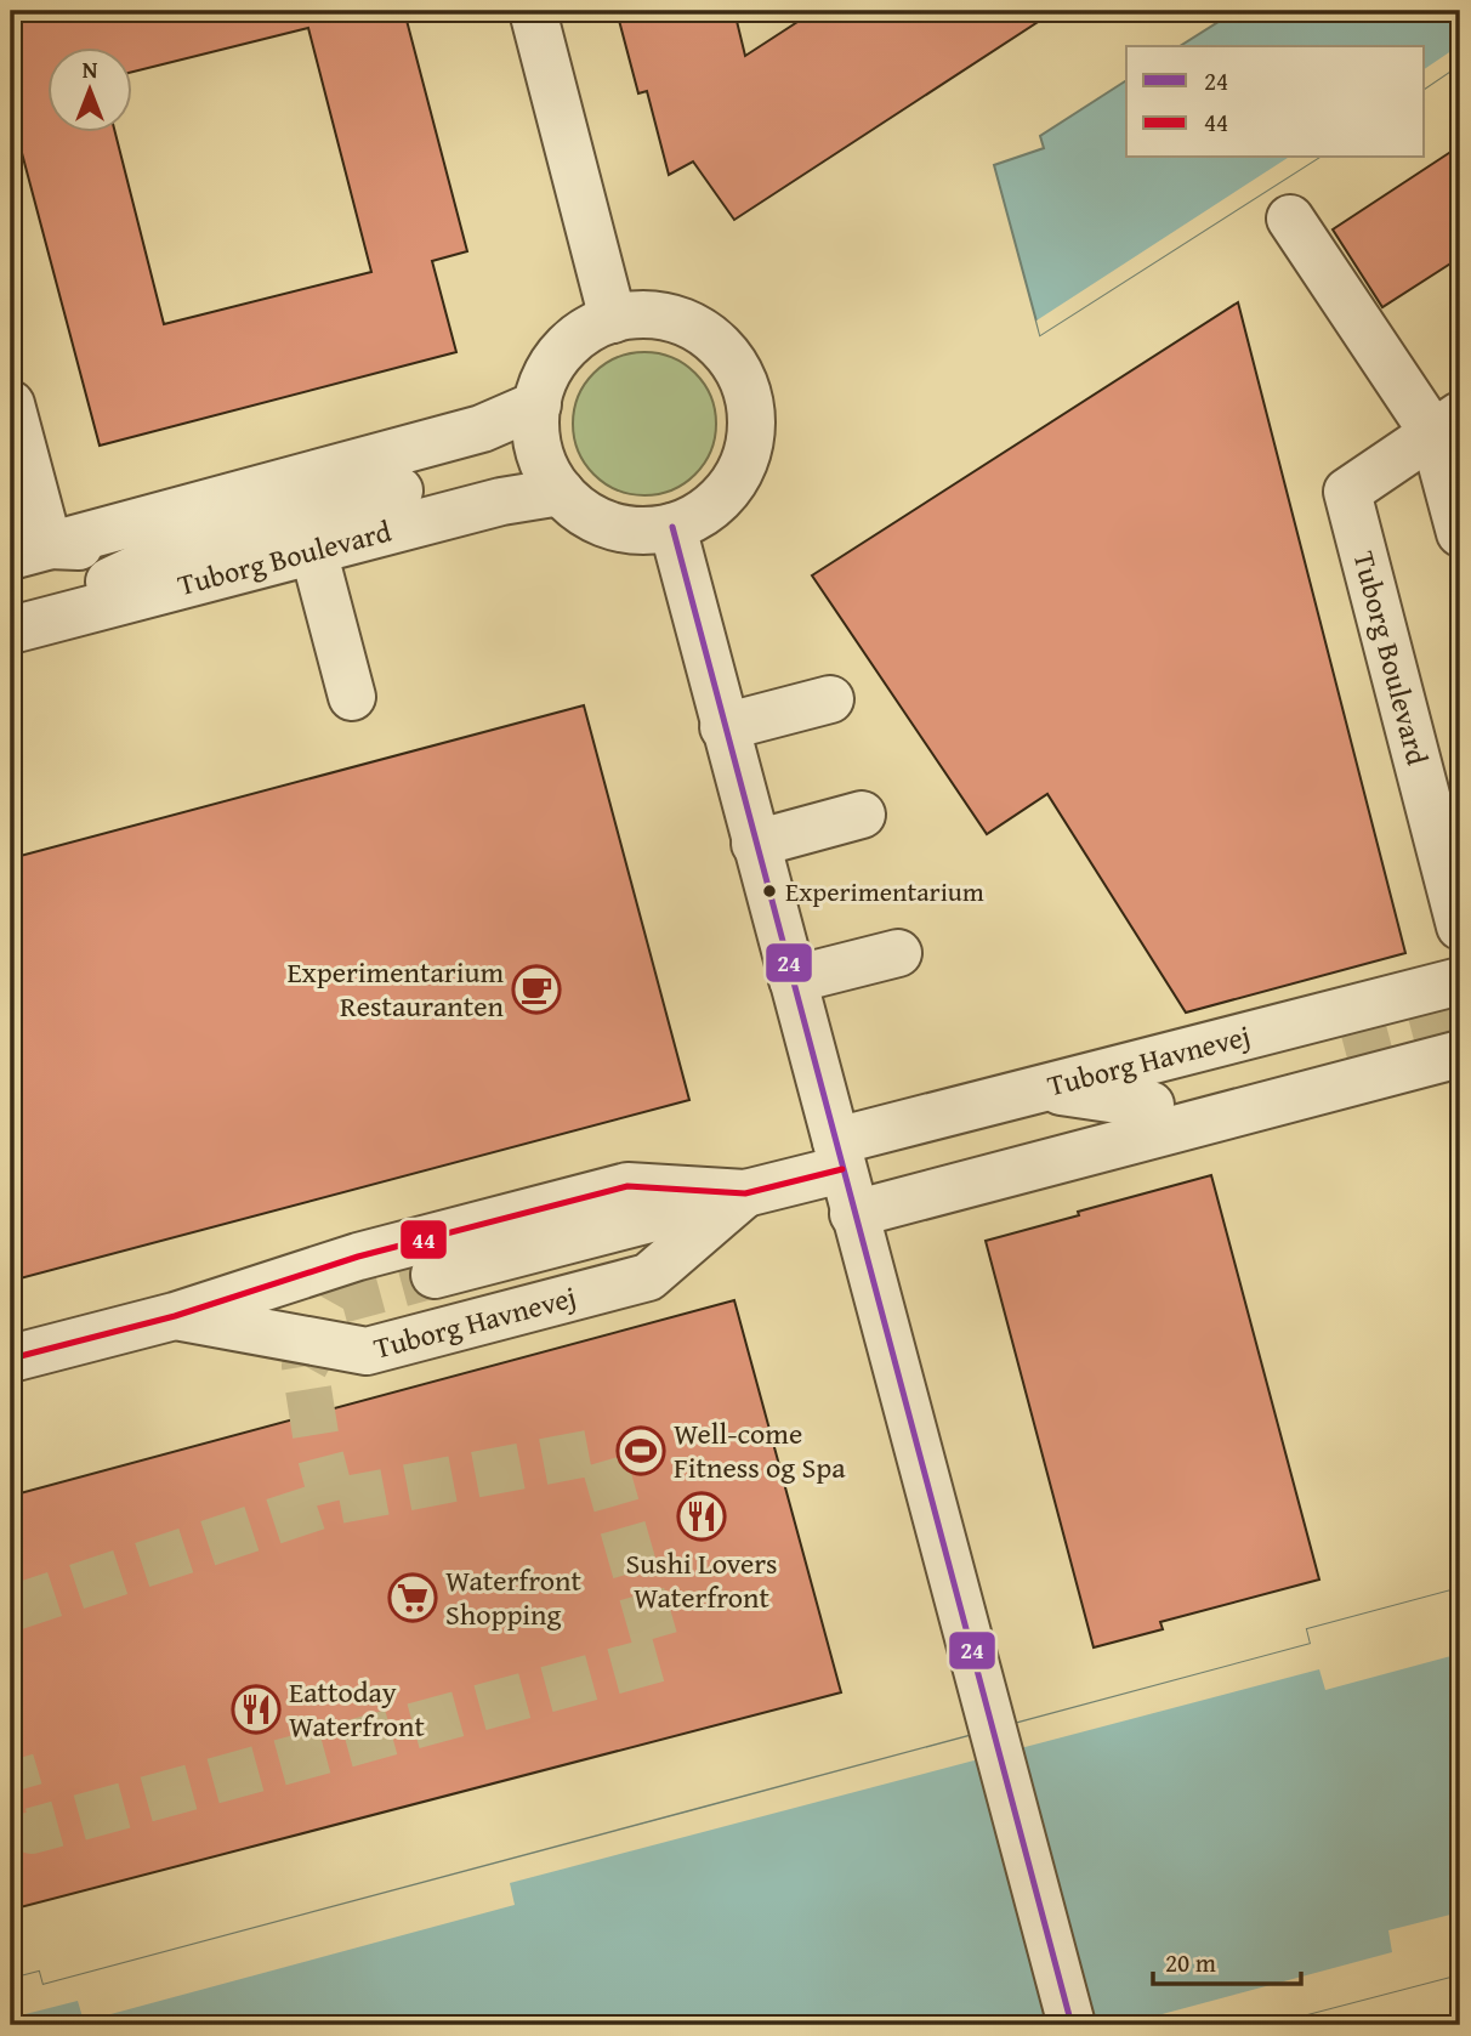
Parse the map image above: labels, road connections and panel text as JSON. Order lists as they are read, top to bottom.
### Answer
{
  "streets": {
    "street": ["Tuborg Boulevard", "Tuborg Havnevej"]
  },
  "places": {
    "other": ["Experimentarium"],
    "cafe": ["Experimentarium Restauranten"],
    "sports": ["Well-come Fitness og Spa"],
    "restaurant": ["Sushi Lovers Waterfront", "Eattoday Waterfront"],
    "supermarket": ["Waterfront Shopping"]
  },
  "lines": ["transit line 24", "transit line 44"],
  "legend": ["24", "44"],
  "scale_bar": "20 m",
  "north": "top"
}
